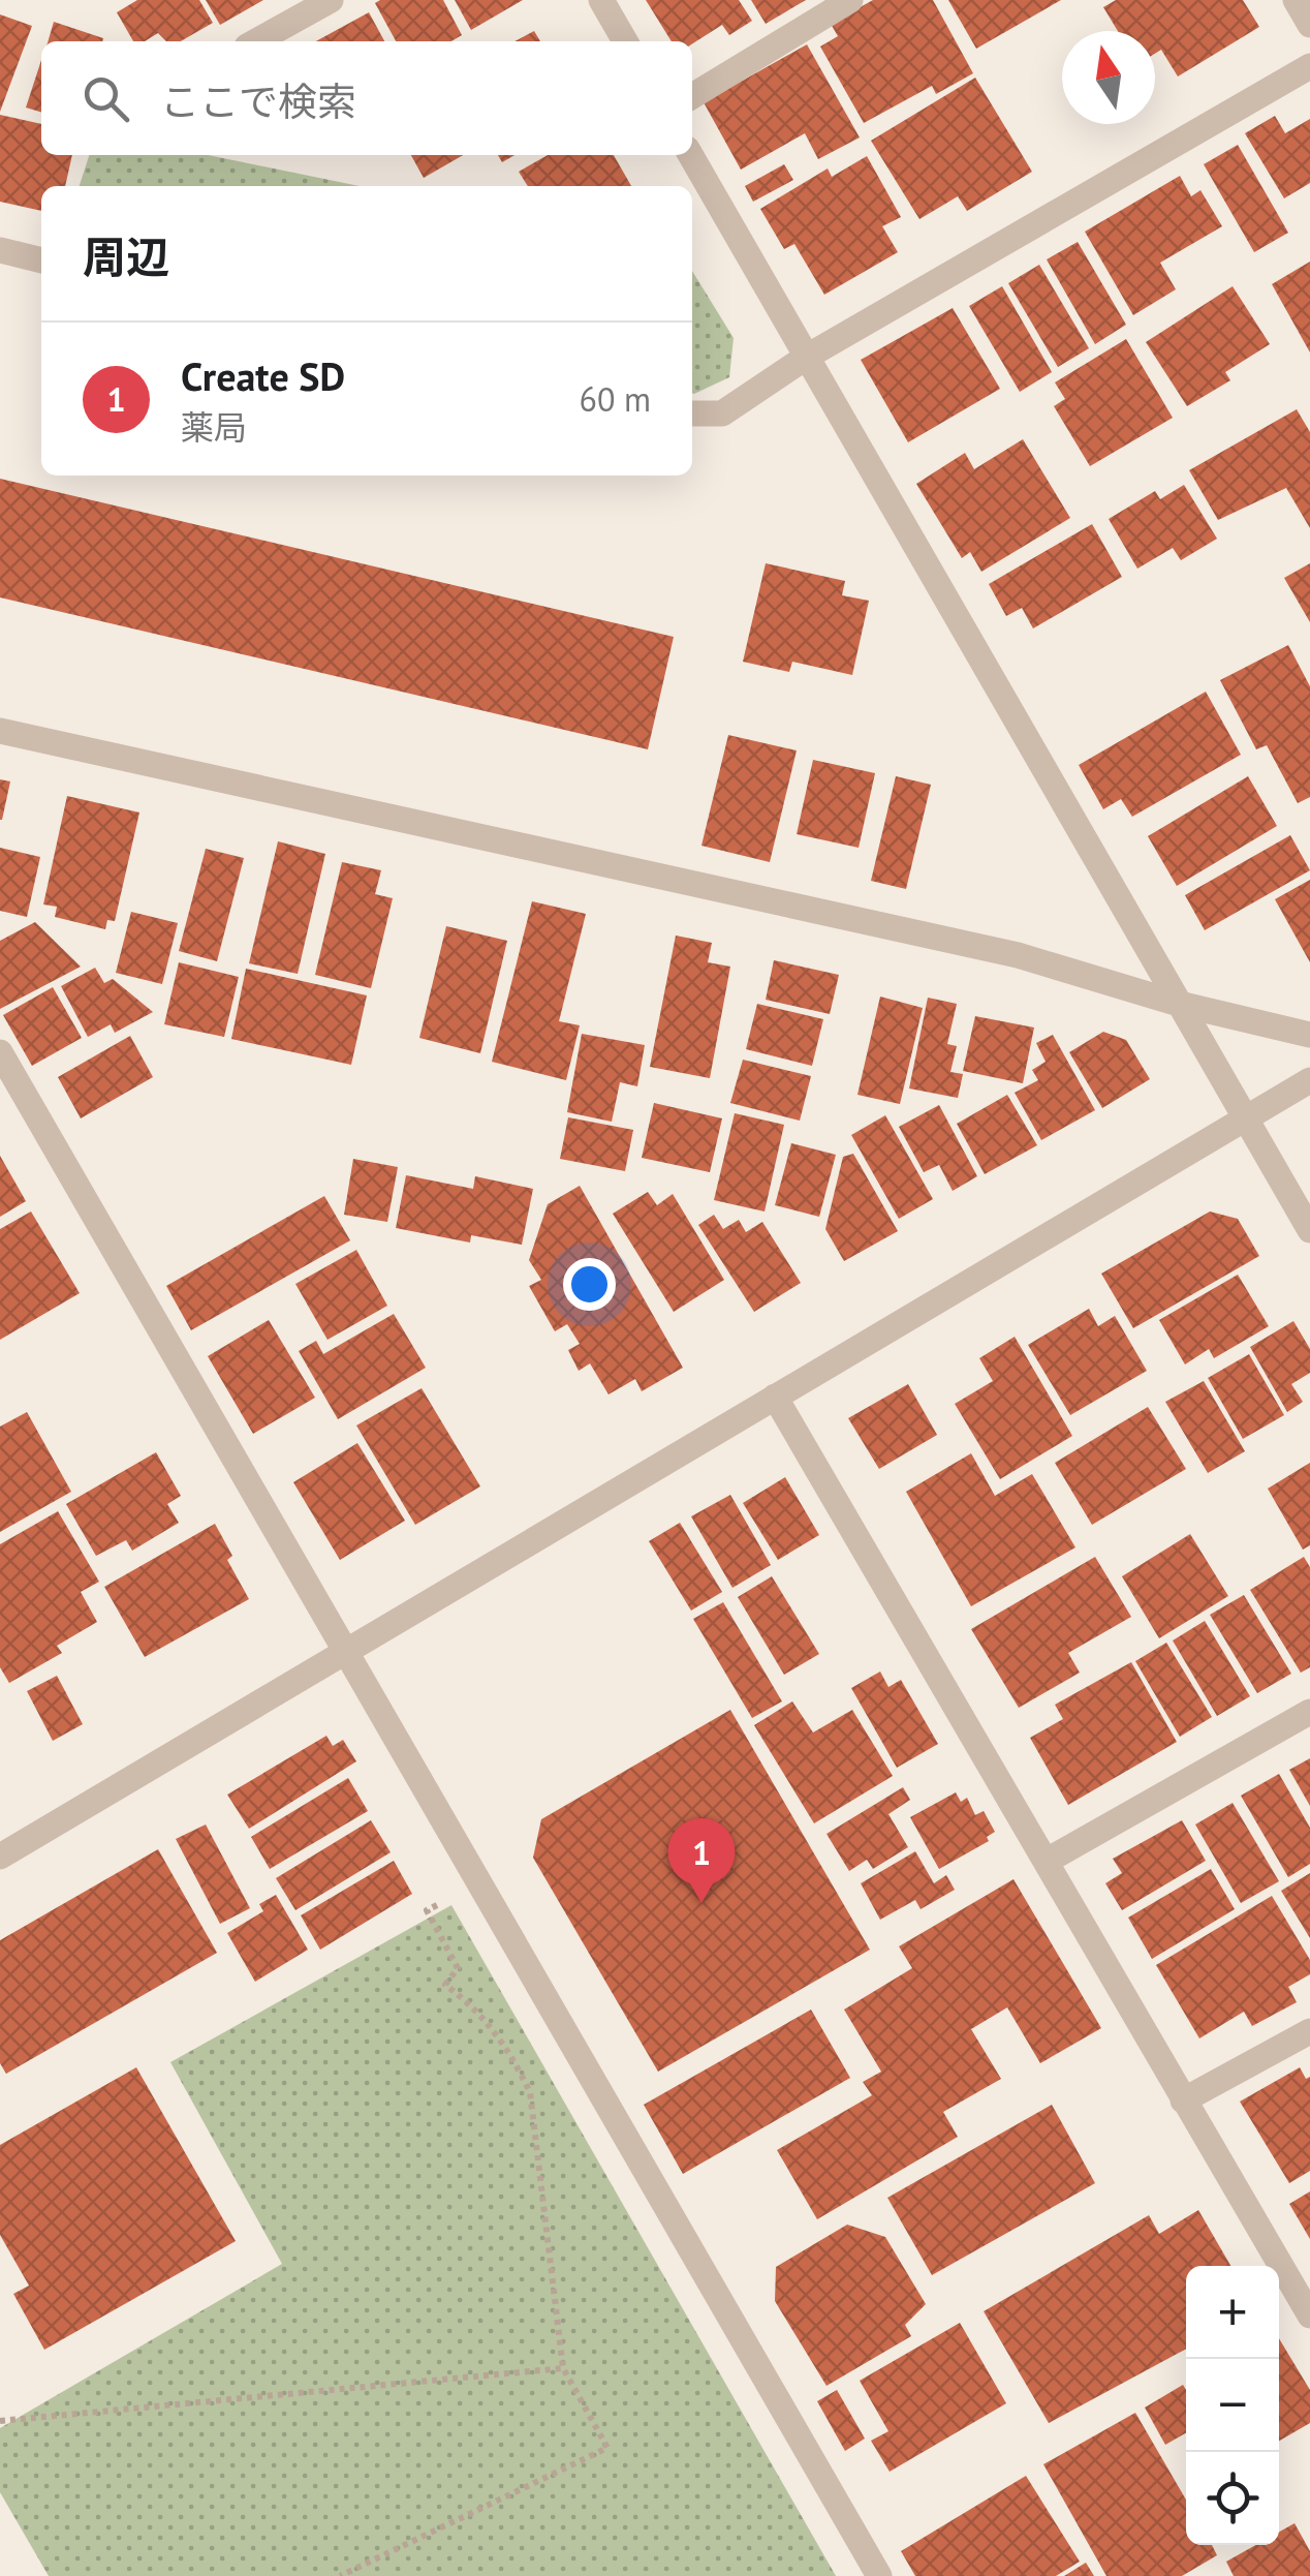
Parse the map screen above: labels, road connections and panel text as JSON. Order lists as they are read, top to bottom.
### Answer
{
  "north": "top",
  "page": {
    "search": "ここで検索",
    "heading": "周辺",
    "list": [
      {
        "mark": "1",
        "name": "Create SD",
        "note": "薬局",
        "value": "60 m"
      }
    ],
    "pins": "1",
    "map_buttons": ["+", "−"]
  }
}
